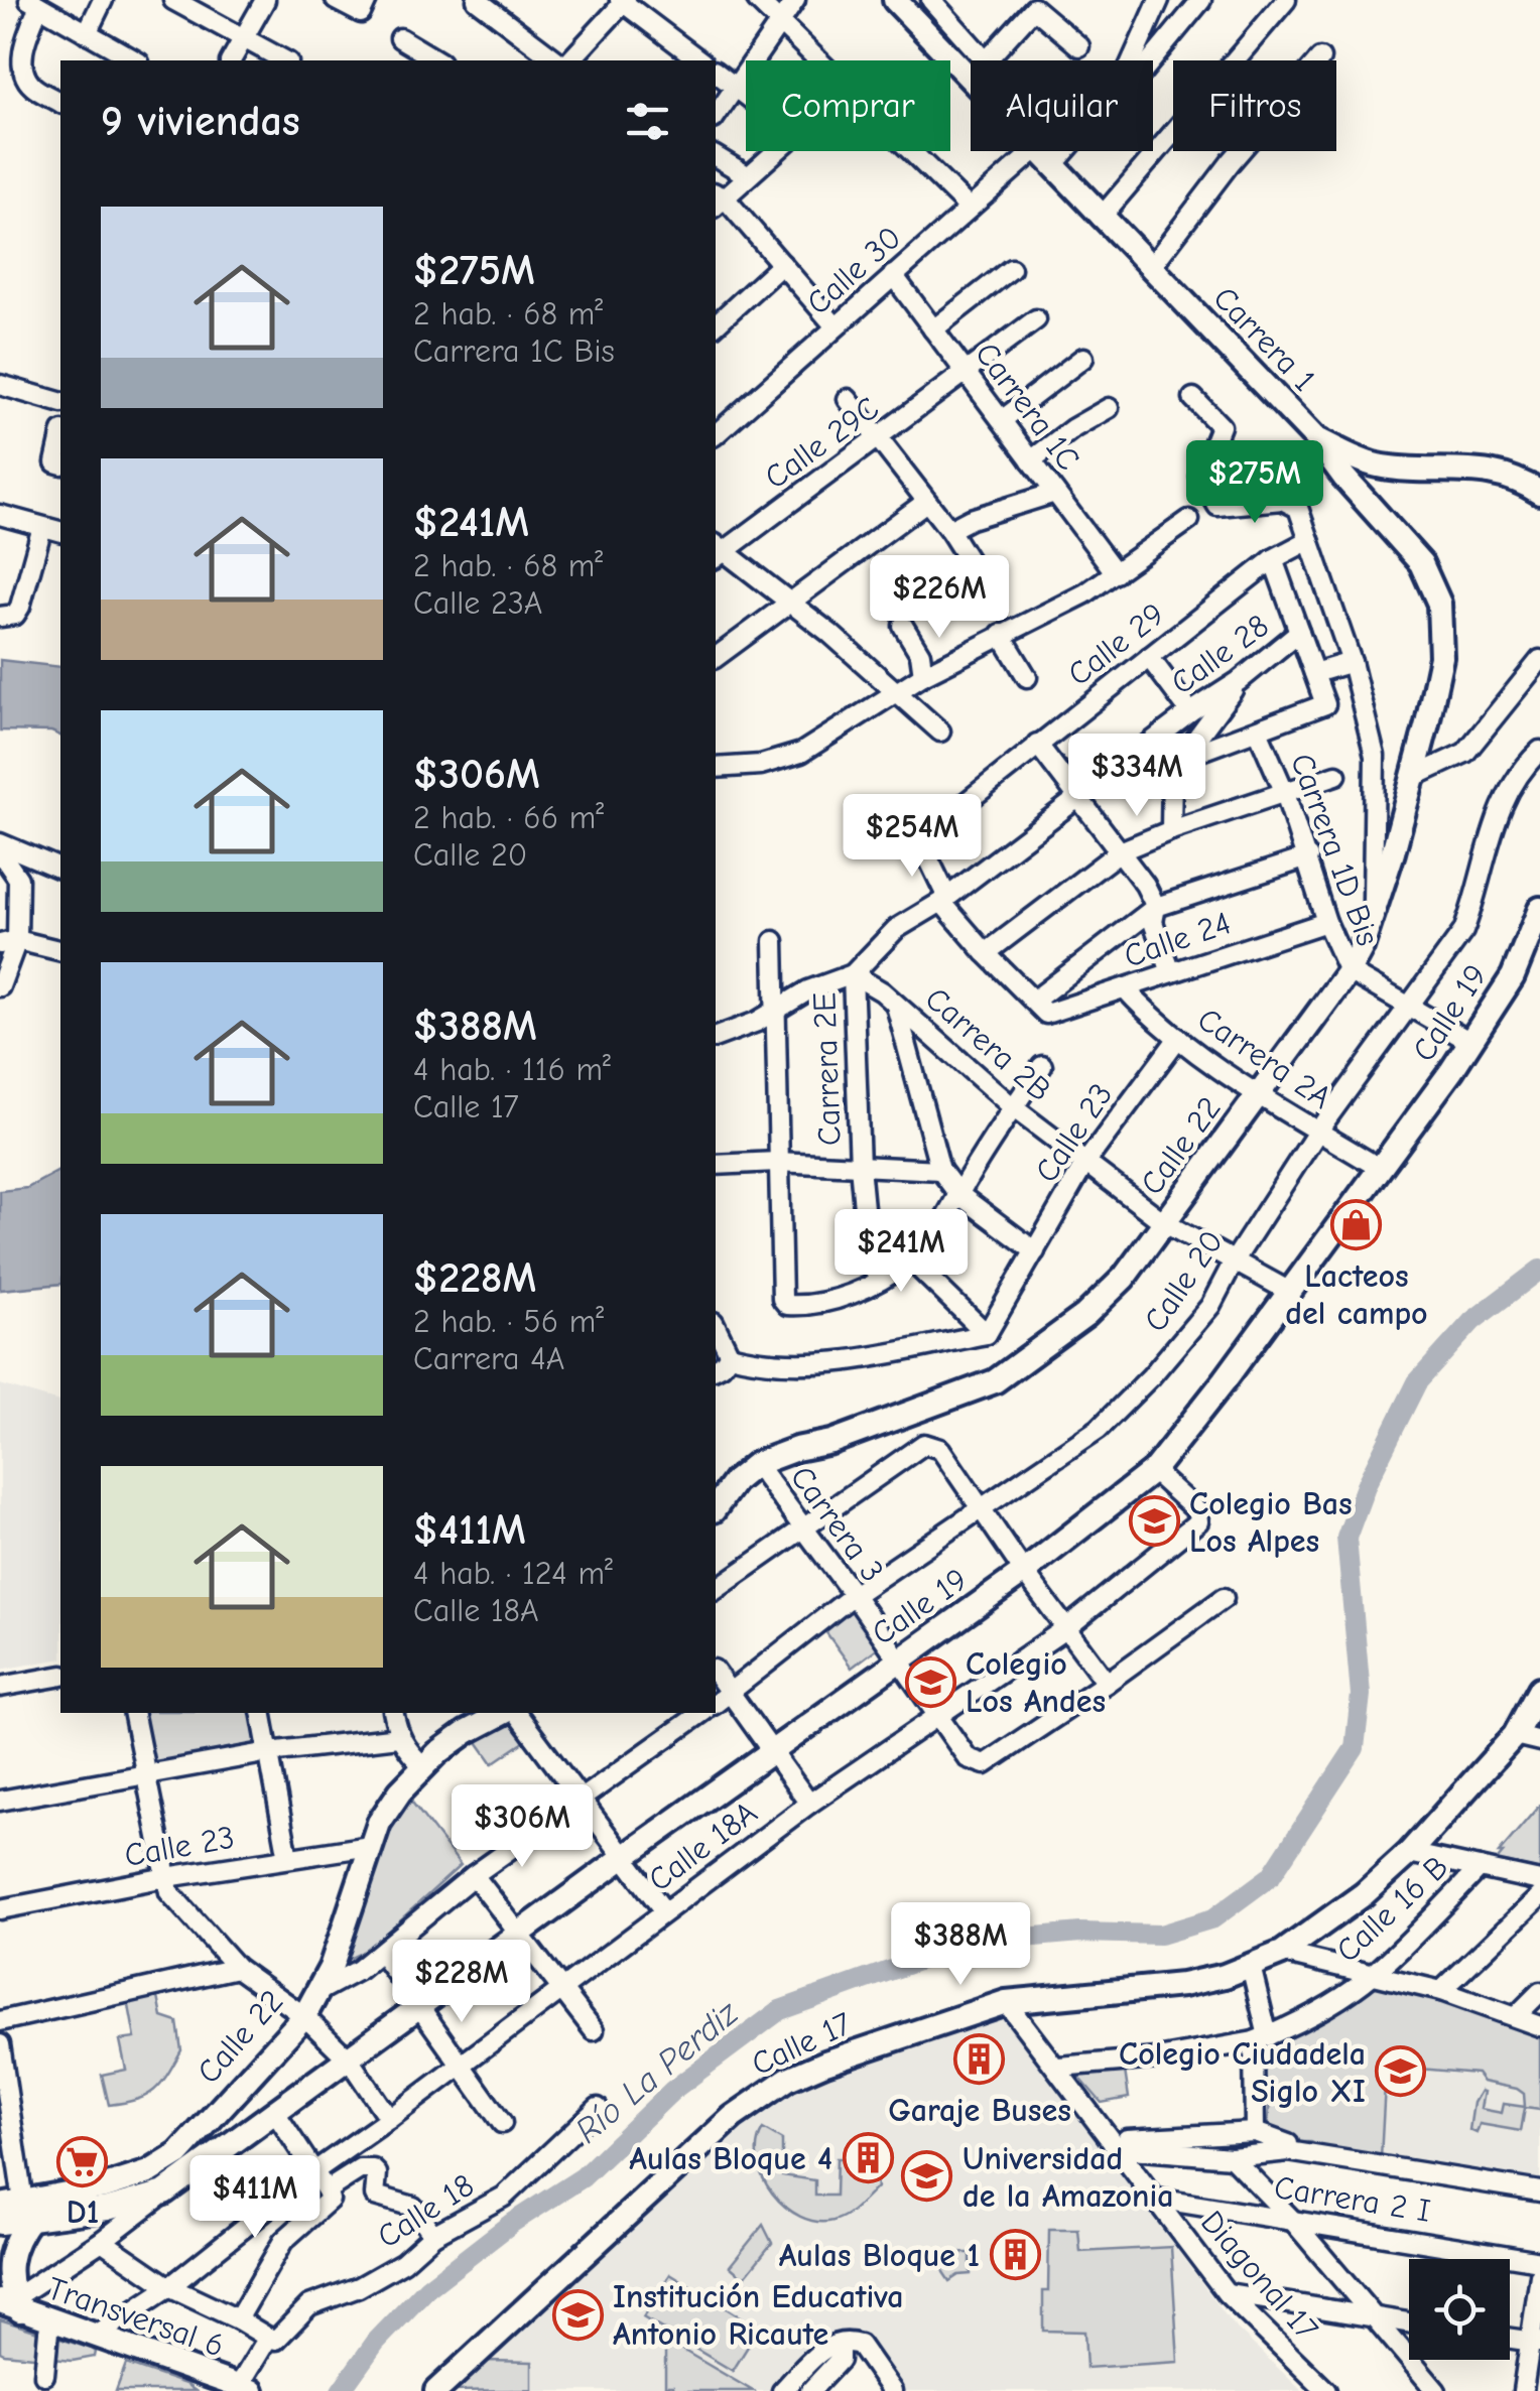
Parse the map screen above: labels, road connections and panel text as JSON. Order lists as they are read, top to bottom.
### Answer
{
  "streets": {
    "main road": [
      "Carrera 1",
      "Calle 19",
      "Calle 22",
      "Calle 17",
      "Transversal 6"
    ],
    "street": [
      "Calle 30",
      "Carrera 1C",
      "Calle 29C",
      "Calle 29",
      "Calle 28",
      "Carrera 1D Bis",
      "Calle 24",
      "Carrera 2B",
      "Carrera 2A",
      "Carrera 2E",
      "Calle 23",
      "Calle 20",
      "Carrera 3",
      "Calle 18A",
      "Calle 16 B",
      "Carrera 2 I",
      "Calle 18",
      "Diagonal 17"
    ]
  },
  "crossings": [
    ["Calle 30", "Carrera 1"],
    ["Calle 30", "Carrera 1C"],
    ["Carrera 1", "Calle 22"],
    ["Carrera 1C", "Calle 29C"],
    ["Calle 29", "Calle 28"],
    ["Calle 28", "Carrera 2B"],
    ["Calle 28", "Carrera 2E"],
    ["Carrera 1D Bis", "Calle 24"],
    ["Carrera 1D Bis", "Calle 19"],
    ["Carrera 1D Bis", "Calle 22"],
    ["Carrera 1D Bis", "Calle 20"],
    ["Calle 24", "Carrera 2A"],
    ["Calle 19", "Carrera 2B"],
    ["Calle 19", "Carrera 2A"],
    ["Calle 19", "Calle 22"],
    ["Calle 19", "Carrera 3"],
    ["Calle 19", "Calle 18A"],
    ["Calle 19", "Transversal 6"],
    ["Carrera 2B", "Carrera 2E"],
    ["Carrera 2B", "Calle 23"],
    ["Carrera 2B", "Calle 22"],
    ["Carrera 2B", "Calle 20"],
    ["Carrera 2A", "Calle 23"],
    ["Carrera 2A", "Calle 22"],
    ["Carrera 2A", "Calle 20"],
    ["Calle 23", "Calle 22"],
    ["Calle 22", "Carrera 3"],
    ["Calle 20", "Carrera 3"],
    ["Carrera 3", "Calle 18A"],
    ["Calle 18A", "Transversal 6"],
    ["Calle 16 B", "Diagonal 17"],
    ["Calle 17", "Diagonal 17"],
    ["Carrera 2 I", "Diagonal 17"],
    ["Calle 18", "Transversal 6"]
  ],
  "water": ["Río La Perdiz"],
  "places": {
    "shop": ["Lacteos del campo"],
    "school or university": [
      "Colegio Bas Los Alpes",
      "Colegio Los Andes",
      "Colegio Ciudadela Siglo XI",
      "Universidad de la Amazonia",
      "Institución Educativa Antonio Ricaute"
    ],
    "building": ["Garaje Buses", "Aulas Bloque 4", "Aulas Bloque 1"],
    "supermarket": ["D1"]
  },
  "page": {
    "chip": ["Comprar", "Alquilar", "Filtros"],
    "heading": "9 viviendas",
    "list": [
      {
        "name": "$275M",
        "note": "2 hab. · 68 m² · Carrera 1C Bis"
      },
      {
        "name": "$241M",
        "note": "2 hab. · 68 m² · Calle 23A"
      },
      {
        "name": "$306M",
        "note": "2 hab. · 66 m² · Calle 20"
      },
      {
        "name": "$388M",
        "note": "4 hab. · 116 m² · Calle 17"
      },
      {
        "name": "$228M",
        "note": "2 hab. · 56 m² · Carrera 4A"
      },
      {
        "name": "$411M",
        "note": "4 hab. · 124 m² · Calle 18A"
      }
    ],
    "price": [
      "$275M",
      "$226M",
      "$334M",
      "$254M",
      "$241M",
      "$306M",
      "$388M",
      "$228M",
      "$411M"
    ]
  }
}
